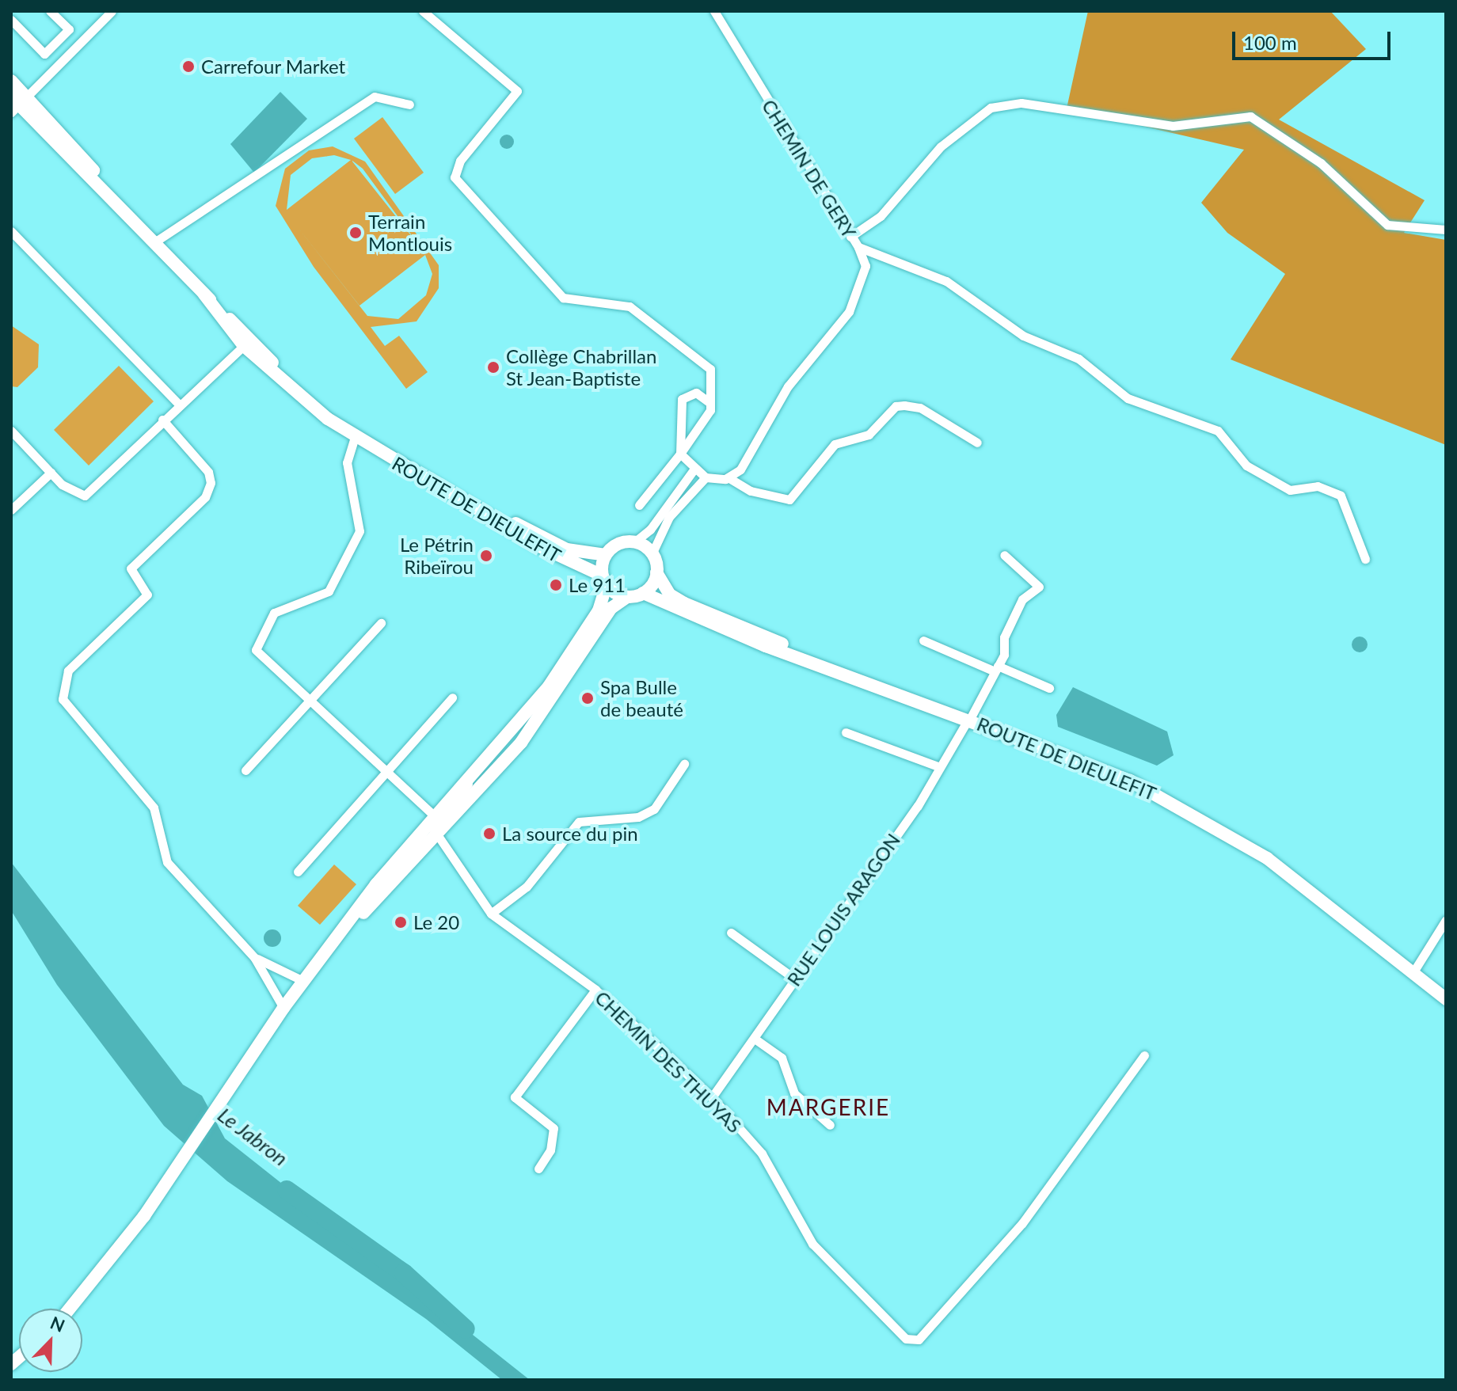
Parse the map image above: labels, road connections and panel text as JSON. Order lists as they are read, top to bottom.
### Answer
{
  "streets": {
    "main road": ["ROUTE DE DIEULEFIT"],
    "street": ["CHEMIN DE GERY", "RUE LOUIS ARAGON", "CHEMIN DES THUYAS"]
  },
  "crossings": [
    ["ROUTE DE DIEULEFIT", "RUE LOUIS ARAGON"],
    ["RUE LOUIS ARAGON", "CHEMIN DES THUYAS"]
  ],
  "districts": ["MARGERIE"],
  "water": ["Le Jabron"],
  "places": [
    "Carrefour Market",
    "Terrain Montlouis",
    "Collège Chabrillan St Jean-Baptiste",
    "Le Pétrin Ribeïrou",
    "Le 911",
    "Spa Bulle de beauté",
    "La source du pin",
    "Le 20"
  ],
  "scale_bar": "100 m",
  "north": "top right"
}
